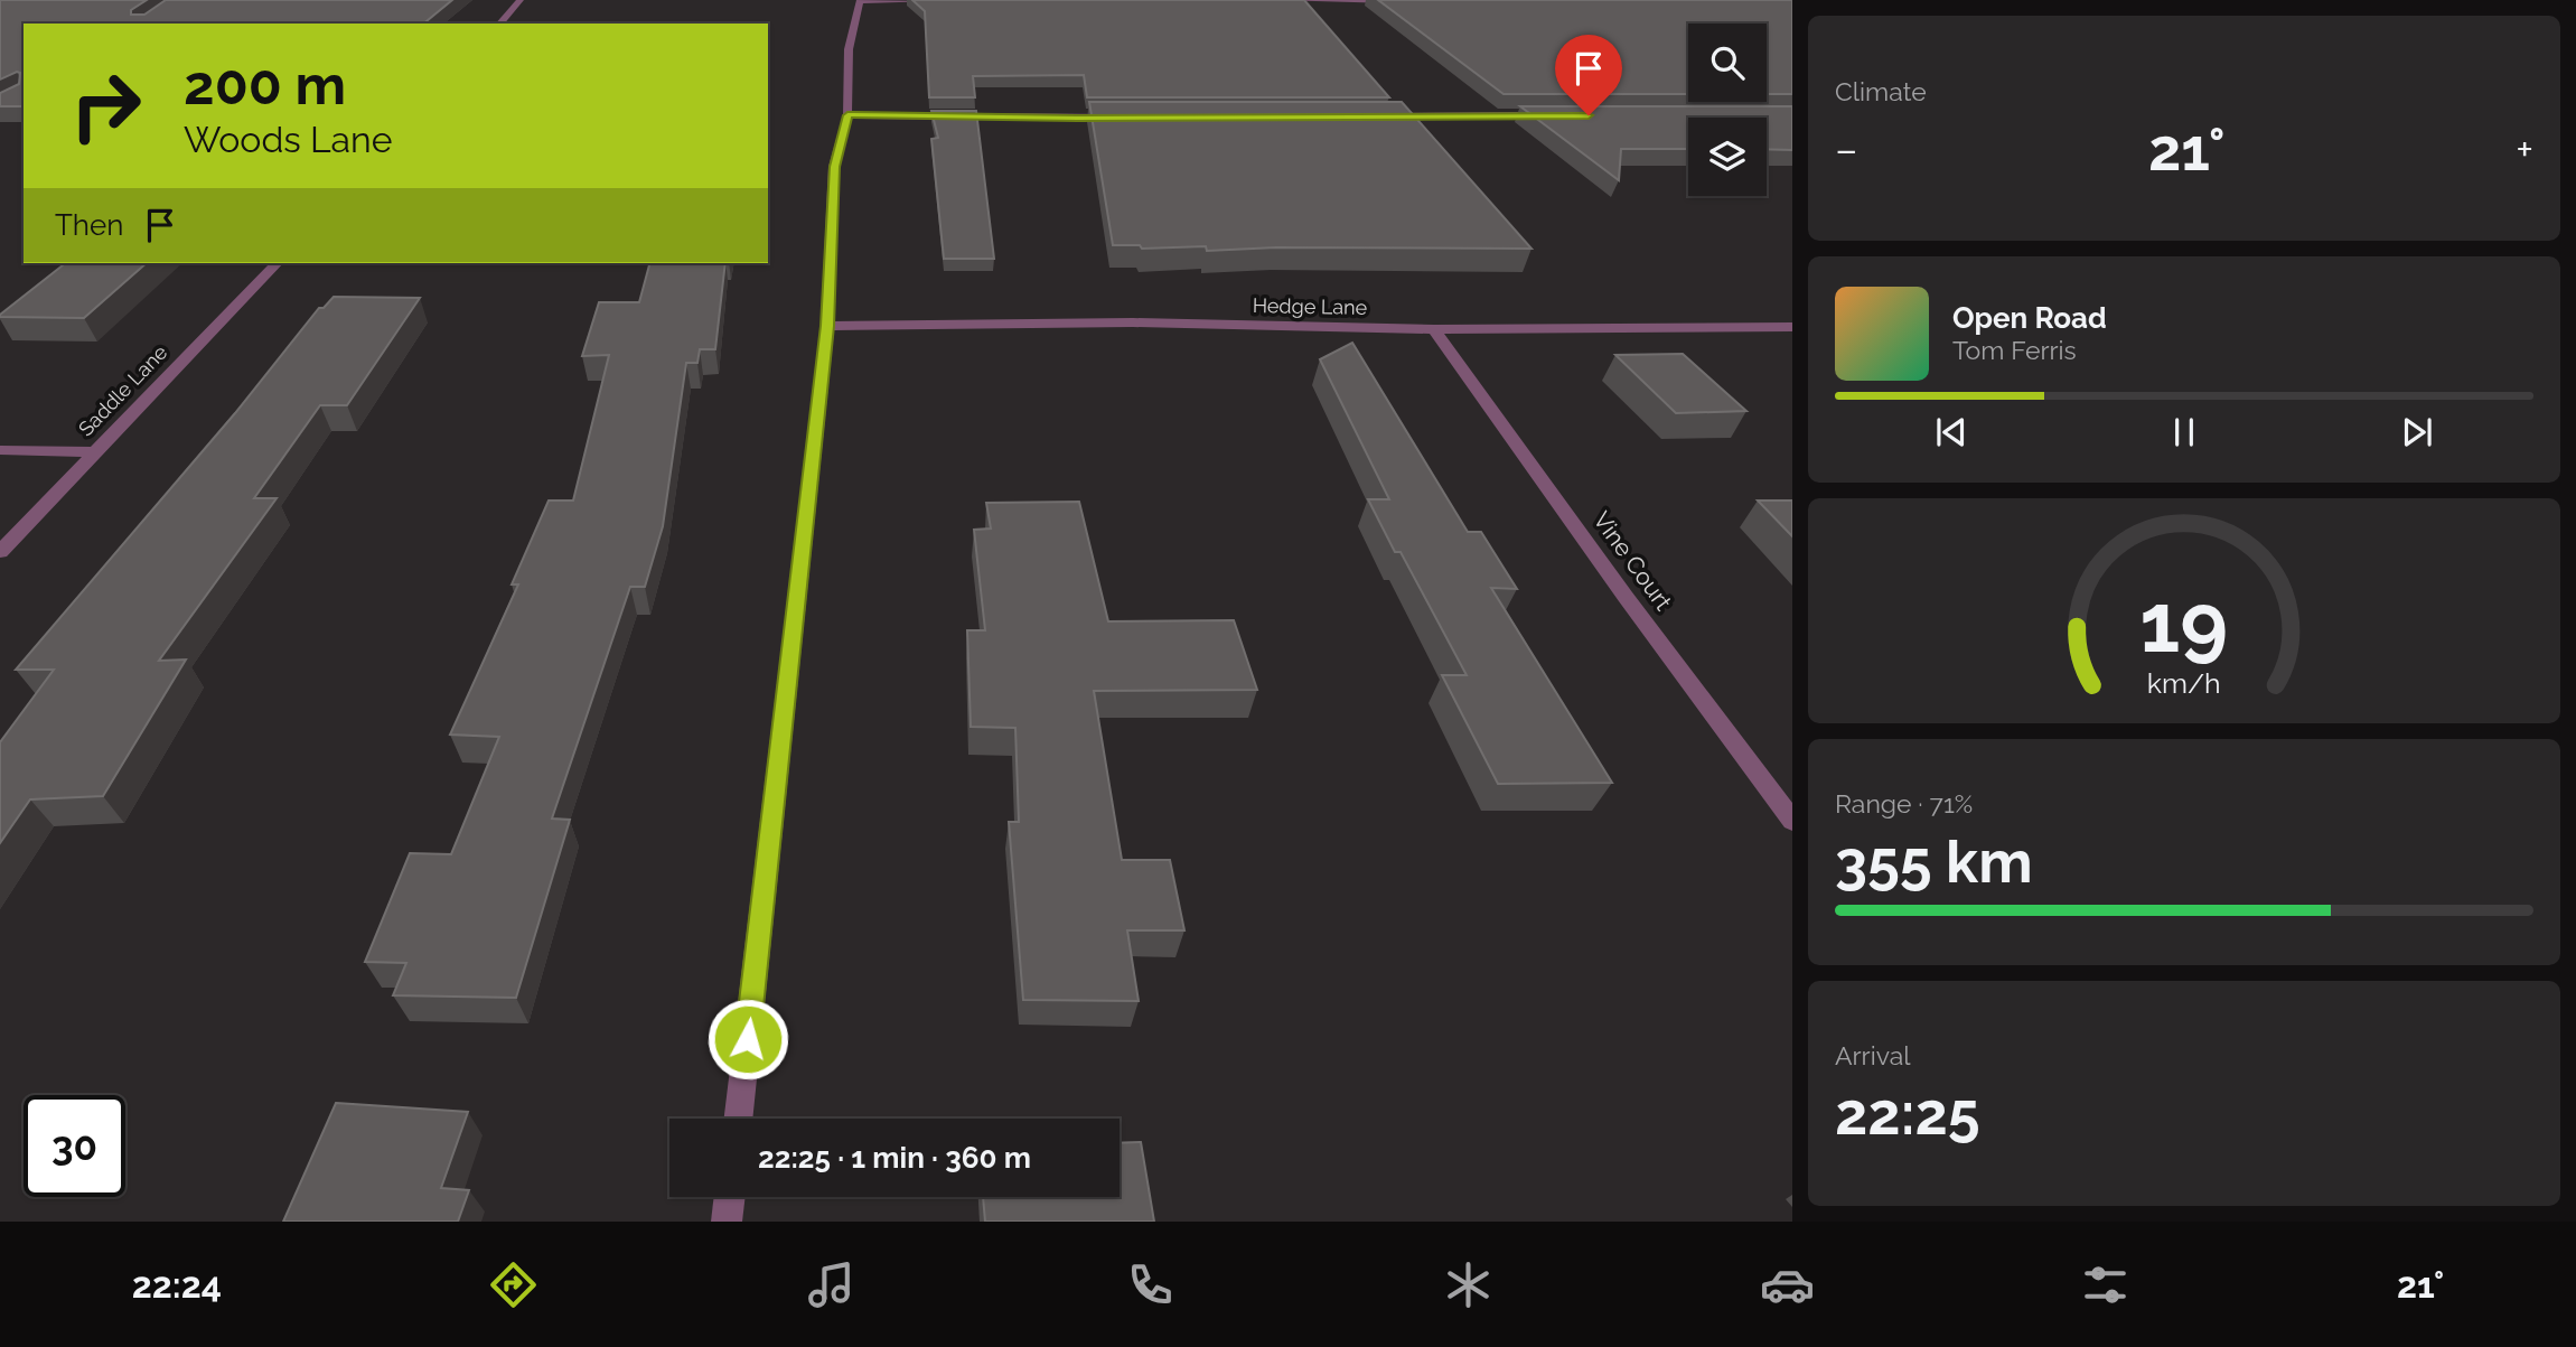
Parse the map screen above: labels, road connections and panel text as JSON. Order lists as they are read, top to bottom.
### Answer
{
  "streets": {
    "street": ["Hedge Lane", "Saddle Lane", "Vine Court"]
  },
  "crossings": [
    ["Hedge Lane", "Vine Court"]
  ],
  "page": {
    "tile": [
      "Climate",
      ["Range · 71%", "355 km"],
      ["Arrival", "22:25"]
    ],
    "turn": ["200 m", "Woods Lane"],
    "heat": ["−", "21°", "+"],
    "then": "Then",
    "song": ["Open Road", "Tom Ferris"],
    "limit": "30",
    "trip": "22:25 · 1 min · 360 m",
    "tabs": ["22:24", "21°"],
    "gauge": ["19", "km/h"]
  }
}
